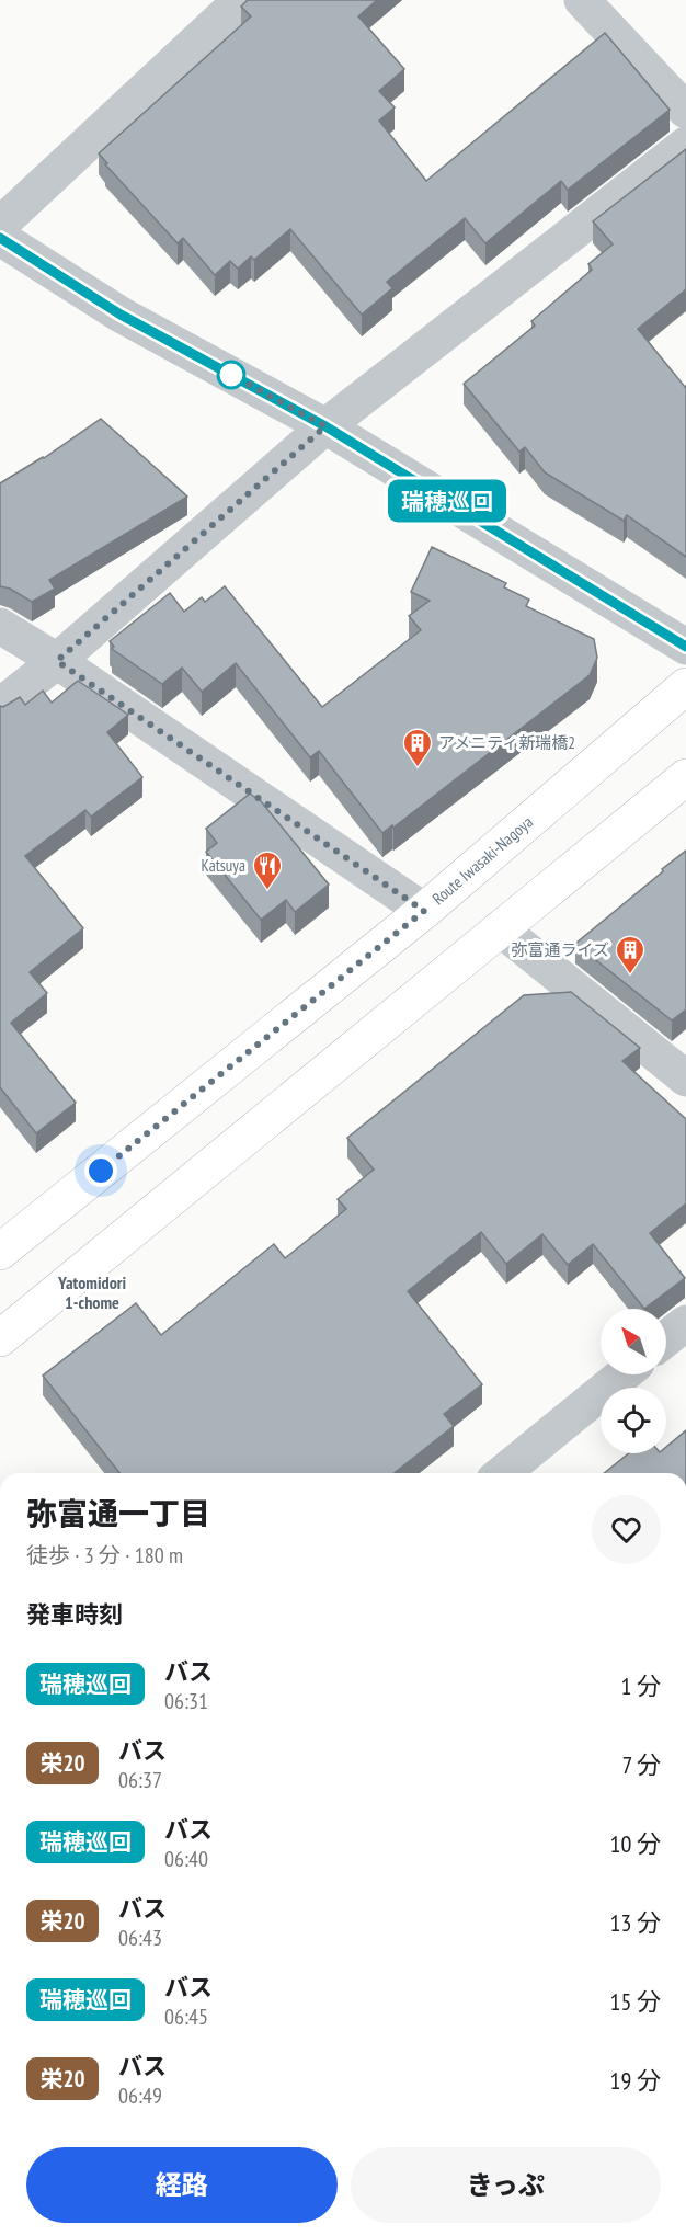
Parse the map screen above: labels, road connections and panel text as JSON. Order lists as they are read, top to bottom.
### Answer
{
  "streets": {
    "main road": ["Route Iwasaki-Nagoya"]
  },
  "districts": ["Yatomidori 1-chome"],
  "places": {
    "building": ["アメニティ新瑞橋2", "弥富通ライズ"],
    "restaurant": ["Katsuya"]
  },
  "lines": ["bus line 瑞穂巡回"],
  "north": "top left",
  "page": {
    "on_map": "瑞穂巡回",
    "heading": [
      ["弥富通一丁目", "徒歩 · 3 分 · 180 m"],
      "発車時刻"
    ],
    "list": [
      {
        "mark": "瑞穂巡回",
        "name": "バス",
        "note": "06:31",
        "value": "1 分"
      },
      {
        "mark": "栄20",
        "name": "バス",
        "note": "06:37",
        "value": "7 分"
      },
      {
        "mark": "瑞穂巡回",
        "name": "バス",
        "note": "06:40",
        "value": "10 分"
      },
      {
        "mark": "栄20",
        "name": "バス",
        "note": "06:43",
        "value": "13 分"
      },
      {
        "mark": "瑞穂巡回",
        "name": "バス",
        "note": "06:45",
        "value": "15 分"
      },
      {
        "mark": "栄20",
        "name": "バス",
        "note": "06:49",
        "value": "19 分"
      }
    ],
    "buttons": ["経路", "きっぷ"]
  }
}
